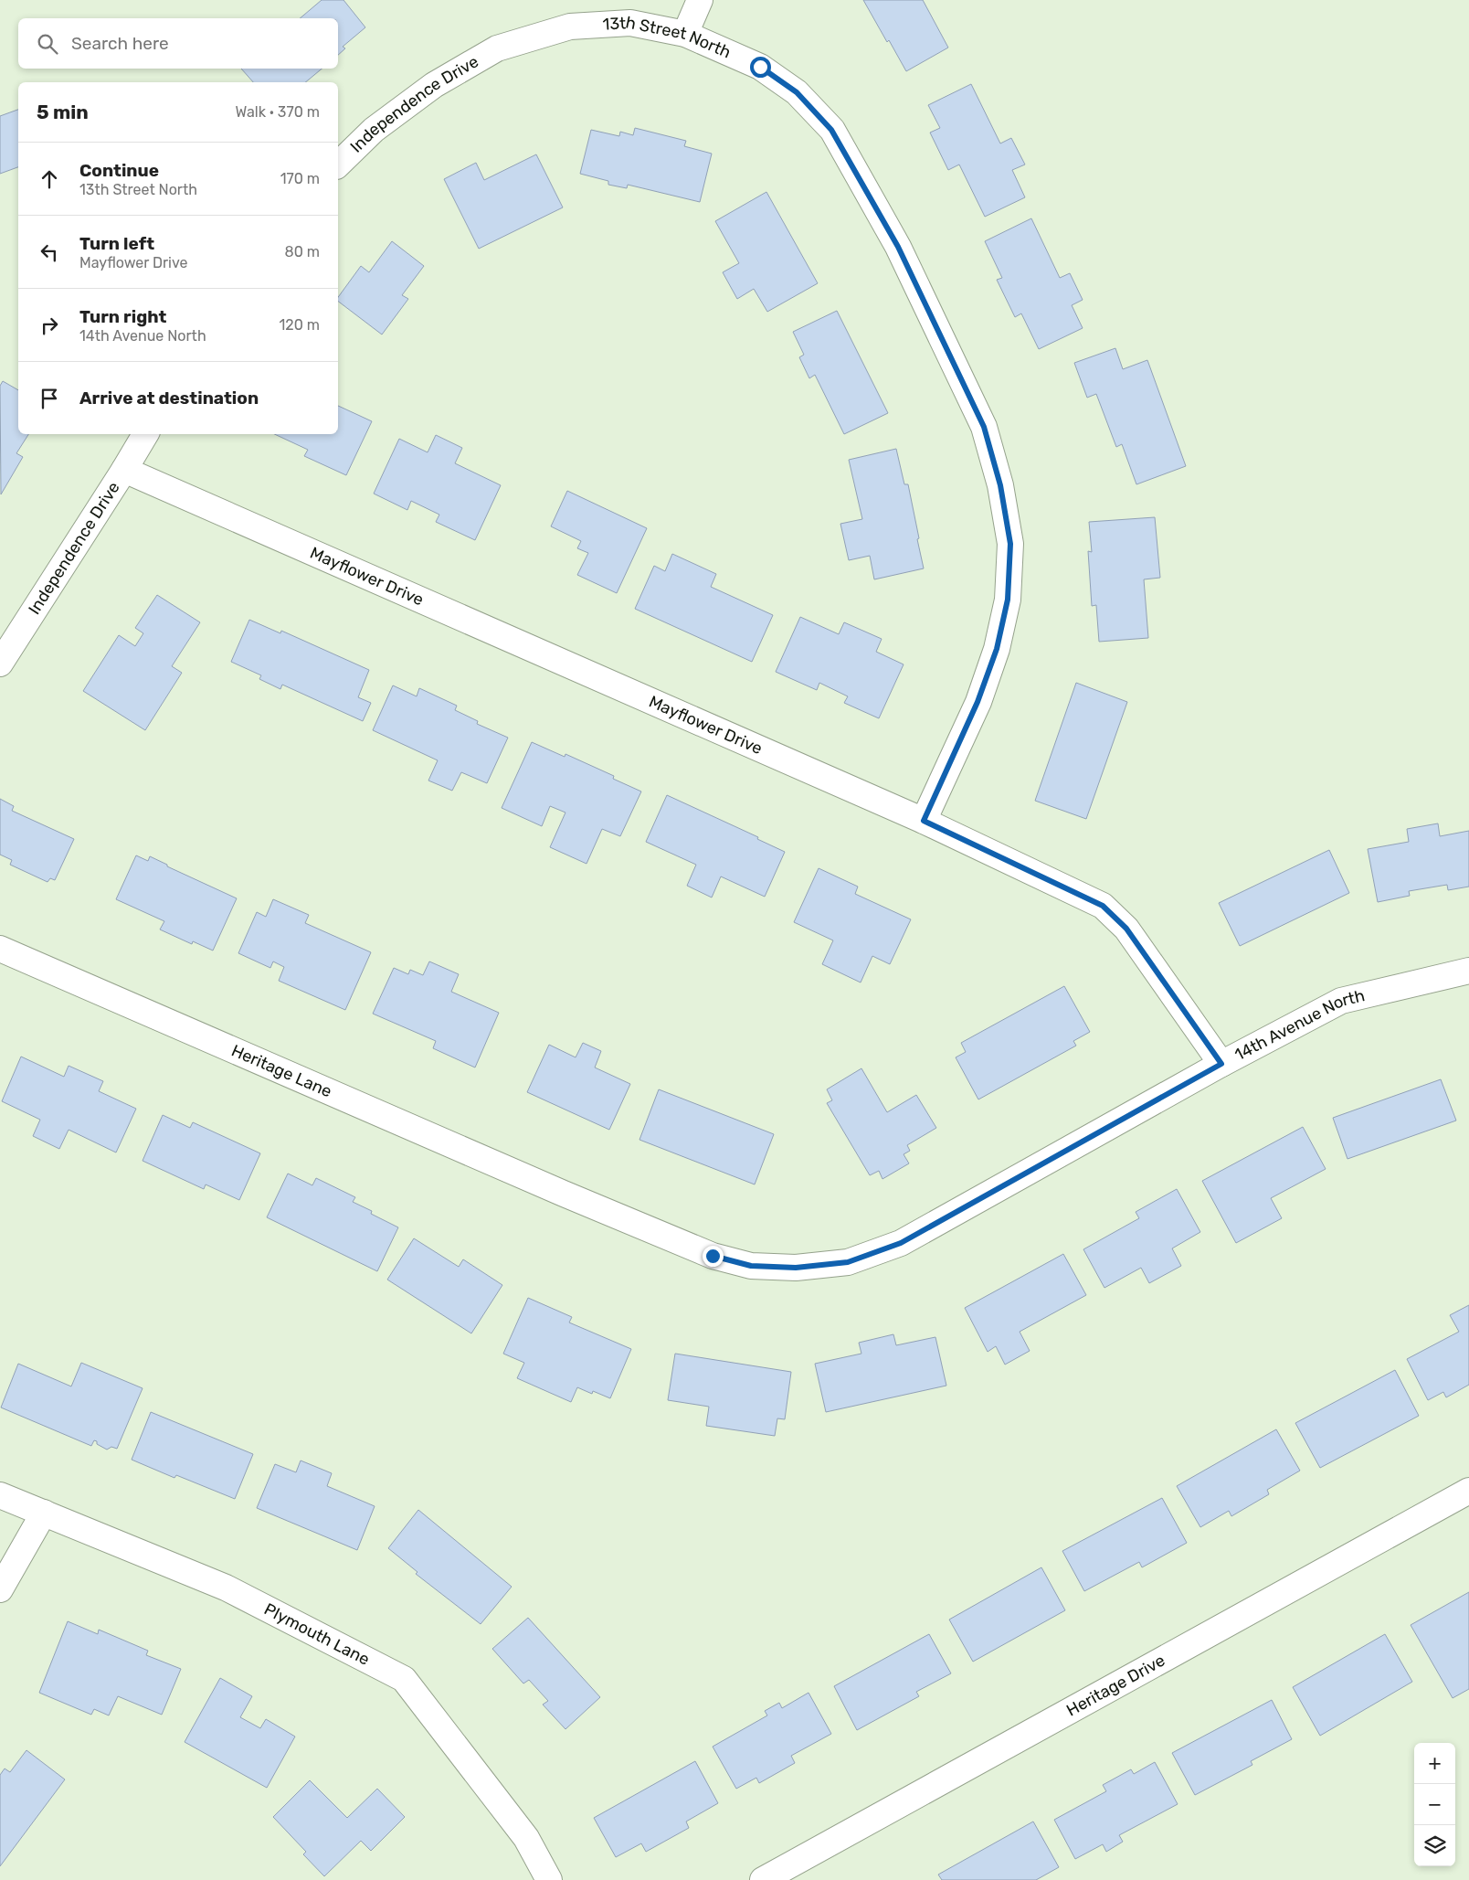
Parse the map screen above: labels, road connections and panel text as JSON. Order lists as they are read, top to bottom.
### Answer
{
  "streets": {
    "street": [
      "13th Street North",
      "Independence Drive",
      "Mayflower Drive",
      "14th Avenue North",
      "Heritage Lane",
      "Plymouth Lane",
      "Heritage Drive"
    ]
  },
  "crossings": [
    ["13th Street North", "Independence Drive"],
    ["13th Street North", "Mayflower Drive"],
    ["Independence Drive", "Mayflower Drive"],
    ["Mayflower Drive", "14th Avenue North"],
    ["14th Avenue North", "Heritage Lane"]
  ],
  "page": {
    "search": "Search here",
    "heading": ["5 min", "Walk · 370 m"],
    "list": [
      ["Continue", "13th Street North", "170 m"],
      ["Turn left", "Mayflower Drive", "80 m"],
      ["Turn right", "14th Avenue North", "120 m"],
      "Arrive at destination"
    ],
    "map_buttons": ["+", "−"]
  }
}
